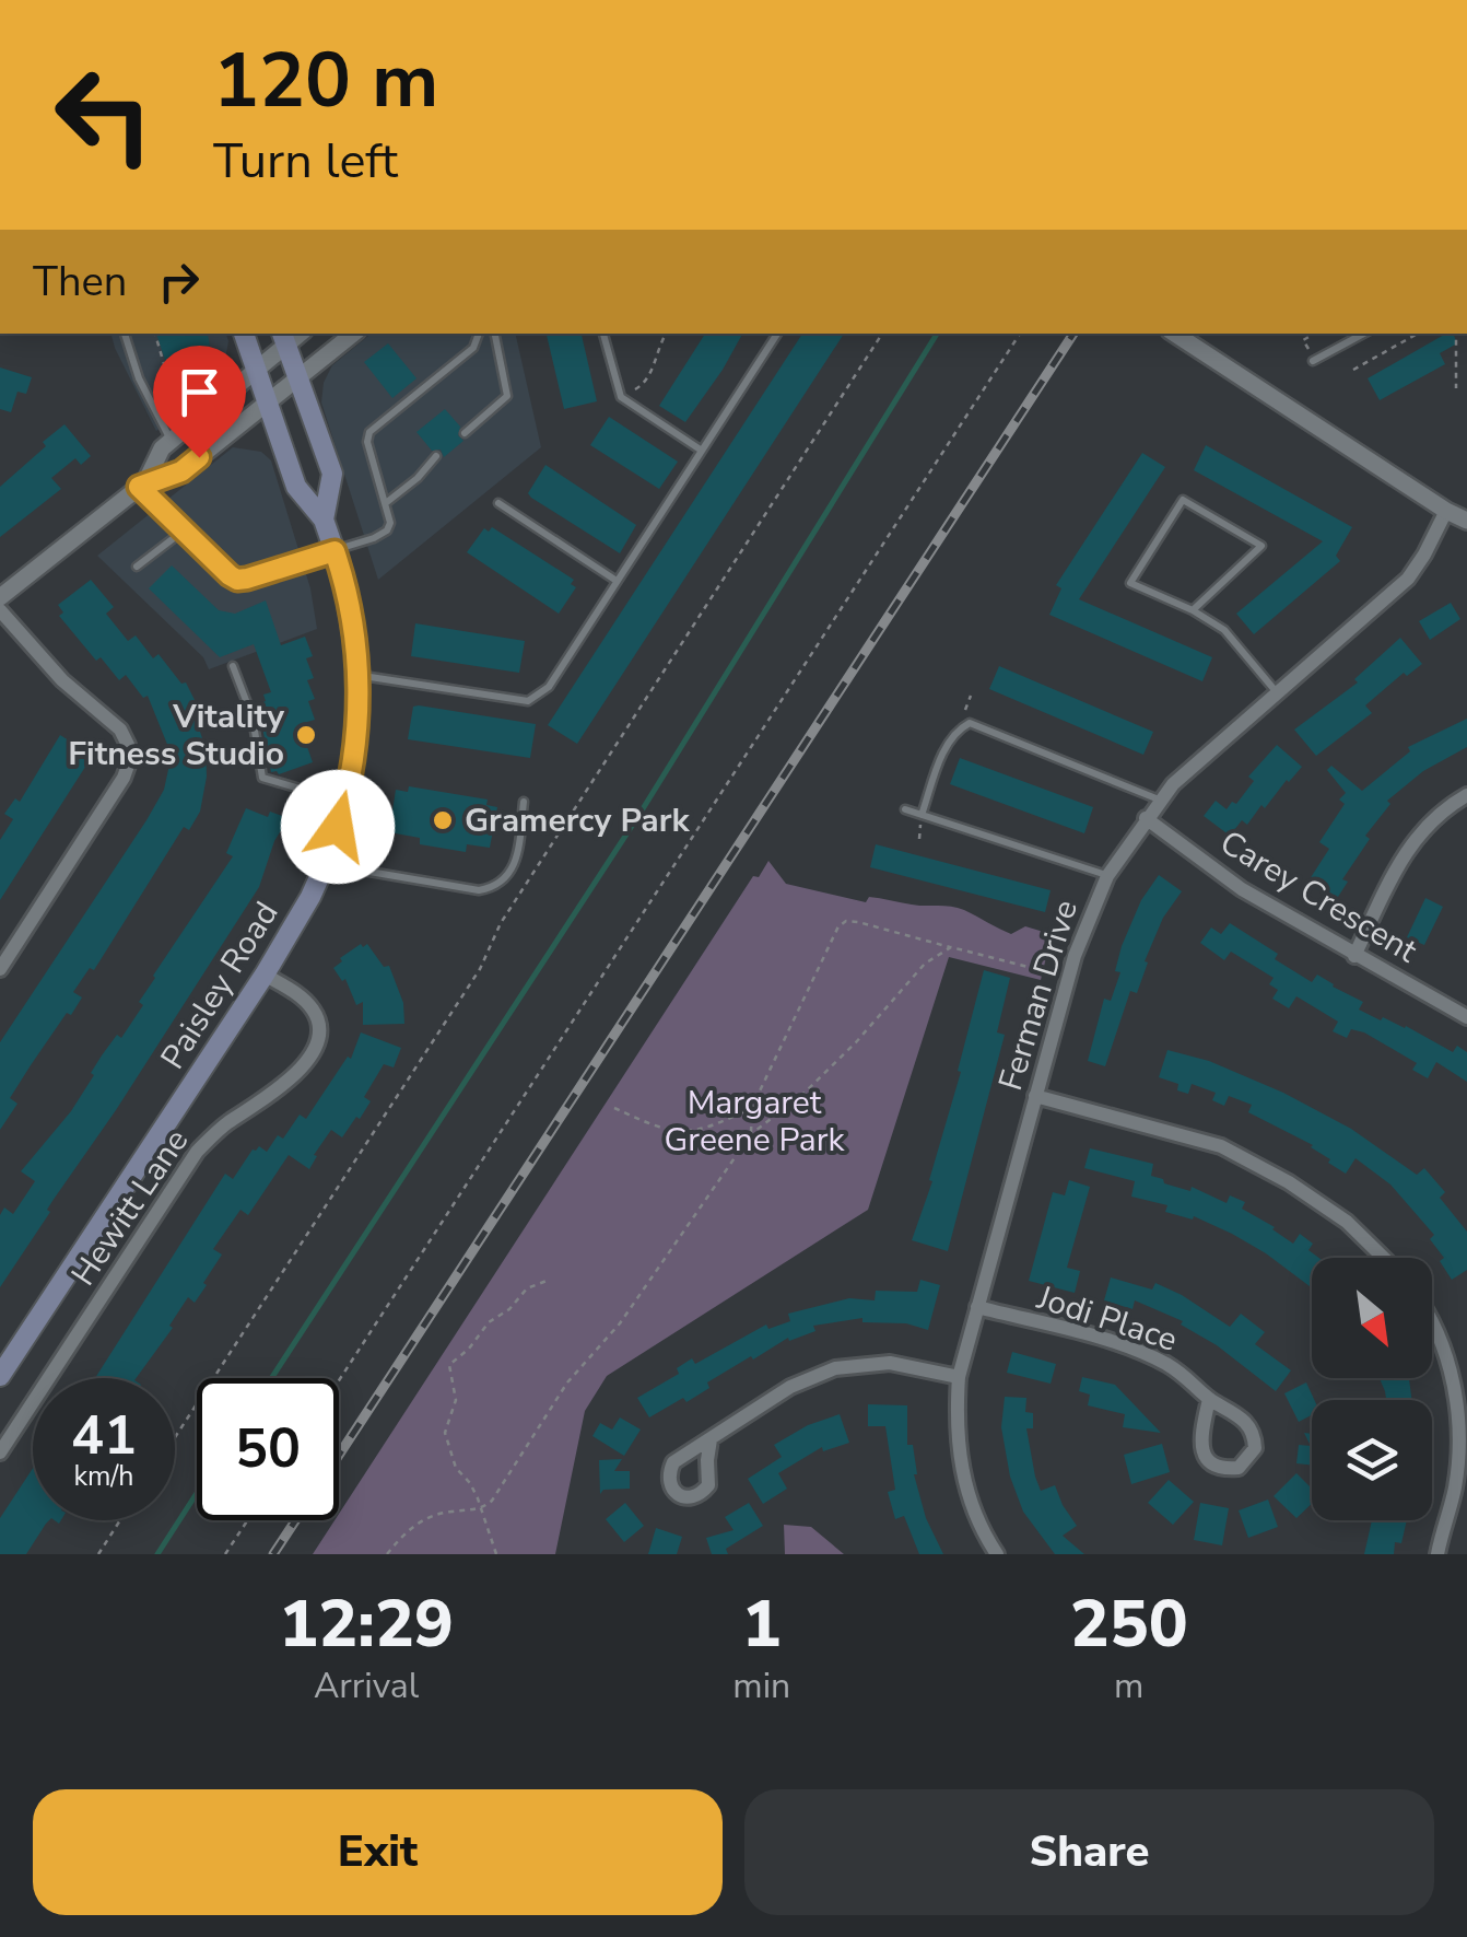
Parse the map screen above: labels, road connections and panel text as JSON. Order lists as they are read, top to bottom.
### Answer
{
  "streets": {
    "main road": ["Paisley Road"],
    "street": [
      "Carey Crescent",
      "Ferman Drive",
      "Hewitt Lane",
      "Jodi Place"
    ]
  },
  "crossings": [
    ["Carey Crescent", "Ferman Drive"],
    ["Paisley Road", "Hewitt Lane"],
    ["Ferman Drive", "Jodi Place"]
  ],
  "parks": ["Margaret Greene Park"],
  "places": ["Vitality Fitness Studio", "Gramercy Park"],
  "north": "bottom right",
  "page": {
    "turn": ["120 m", "Turn left"],
    "then": "Then",
    "speed": "41 km/h",
    "limit": "50",
    "eta": [
      "12:29",
      "Arrival",
      "1",
      "min",
      "250",
      "m"
    ],
    "buttons": ["Exit", "Share"]
  }
}
